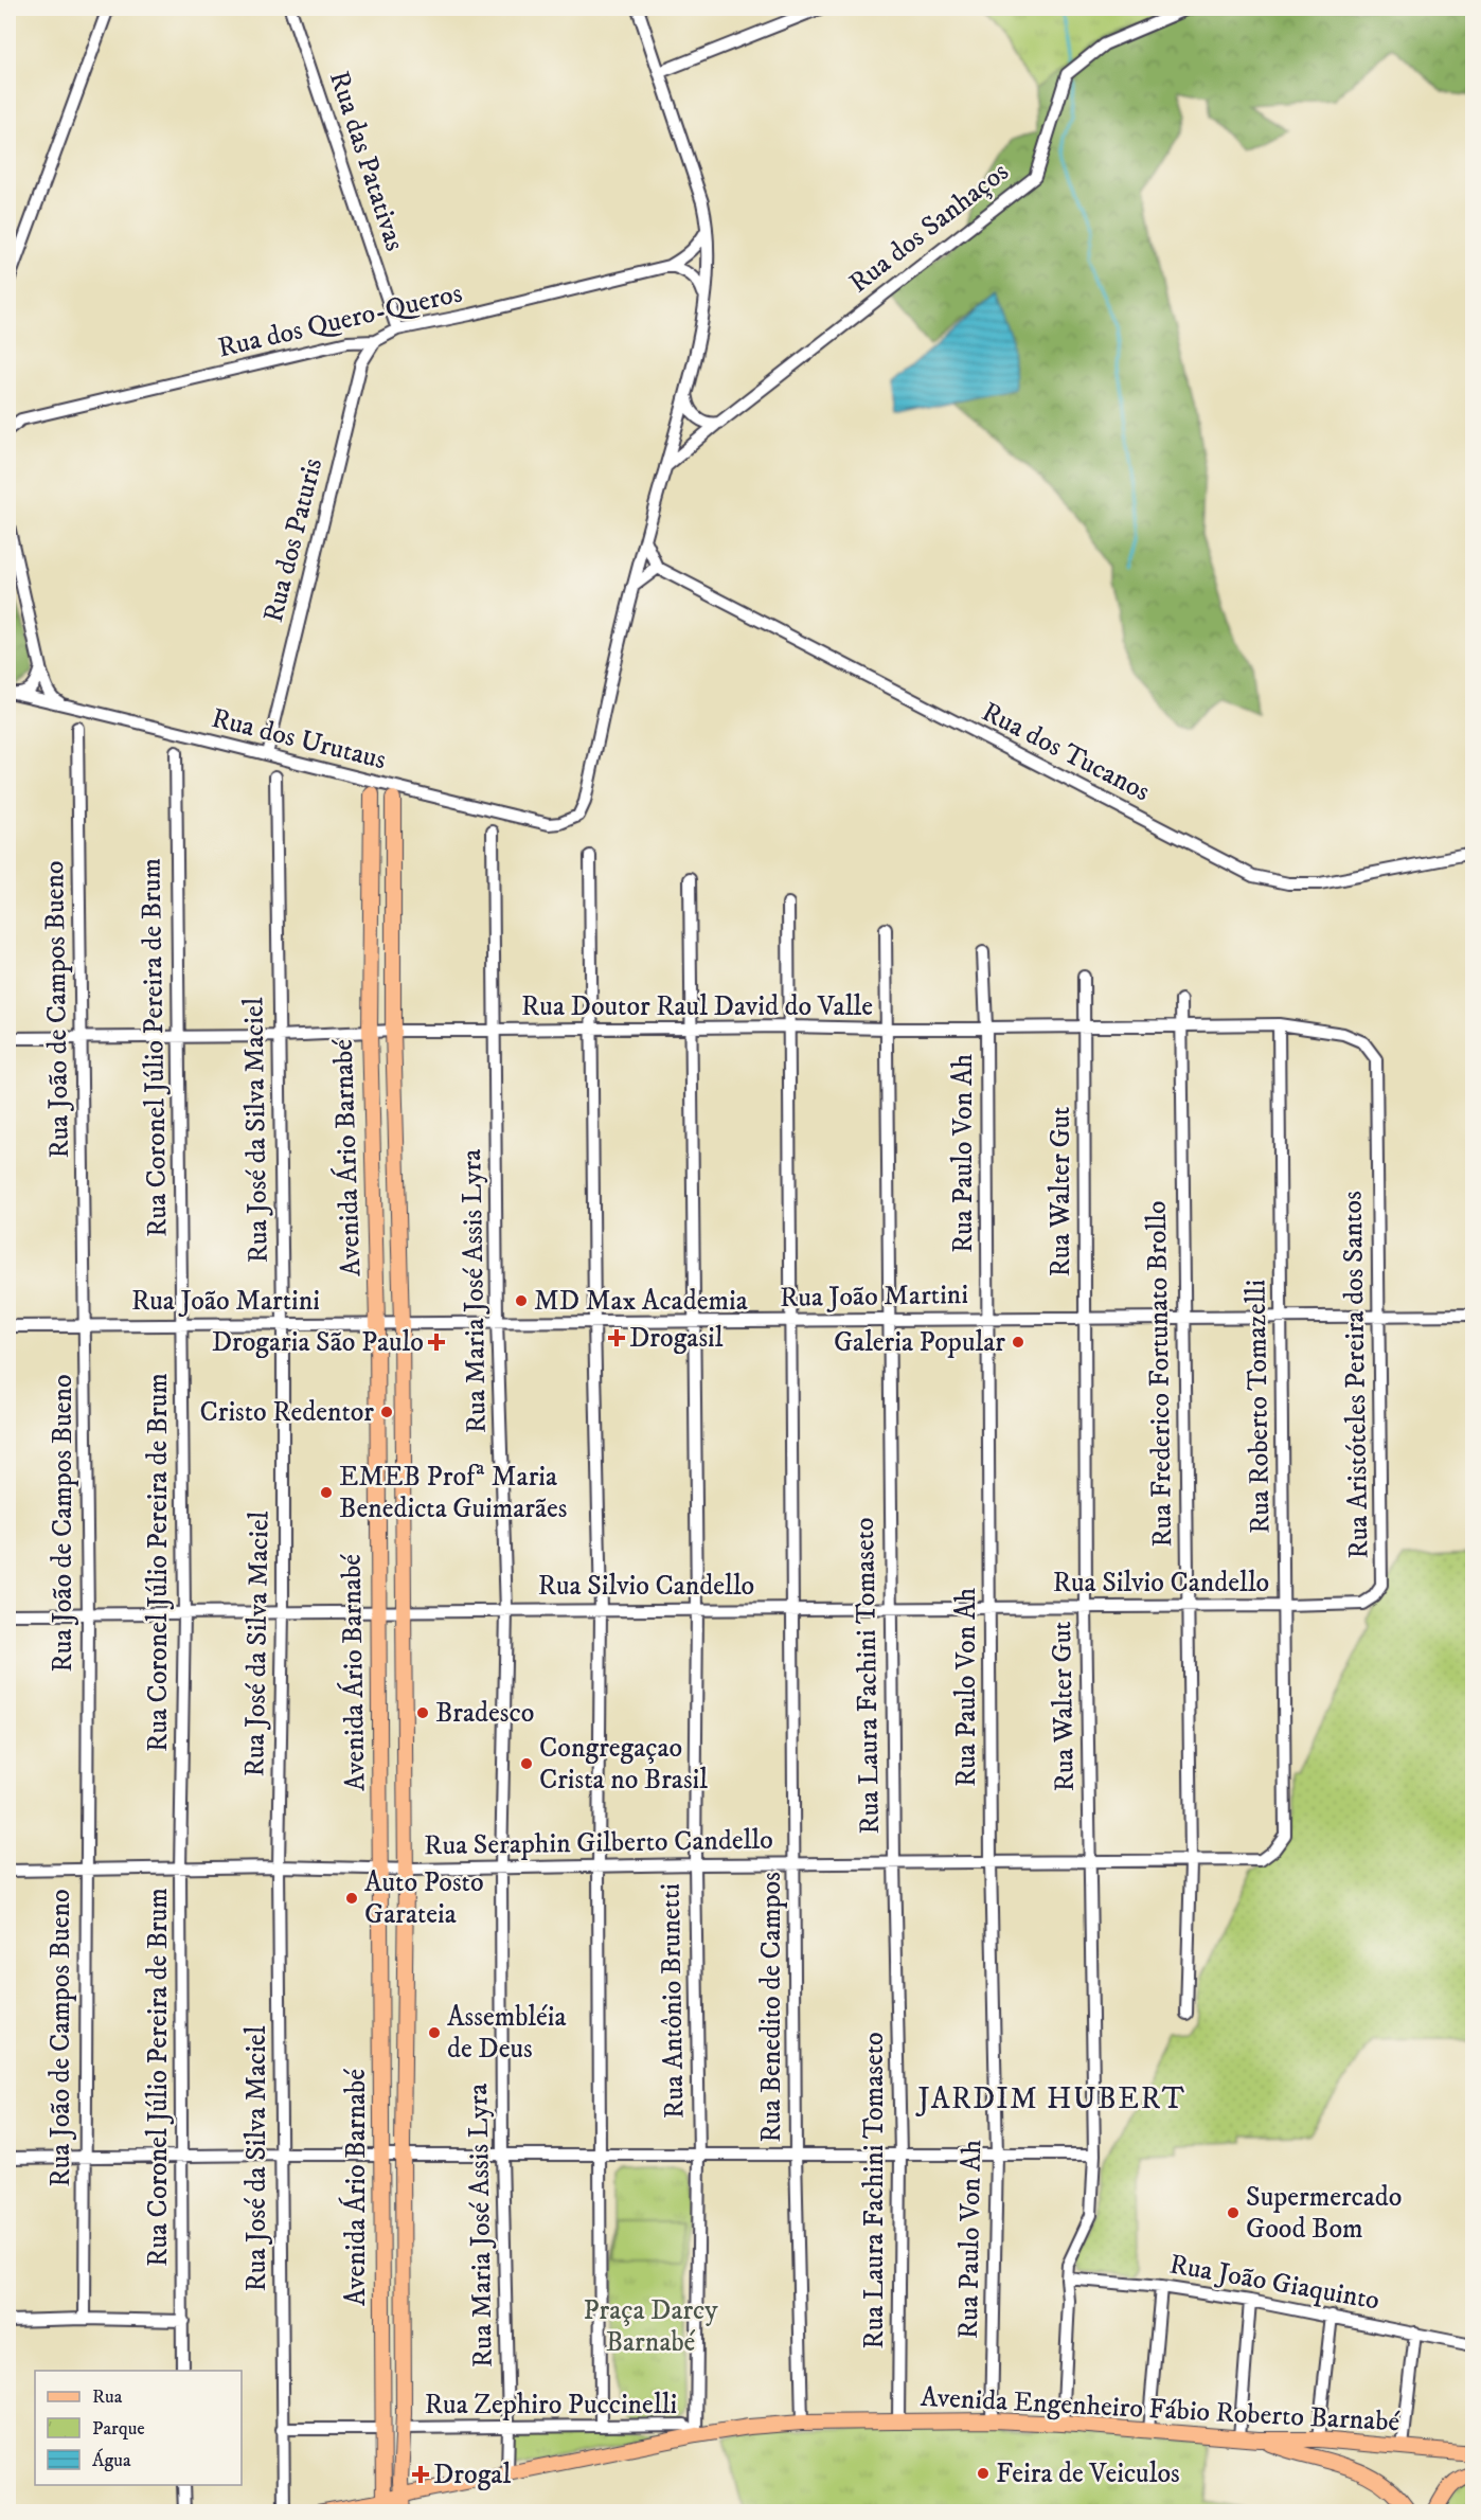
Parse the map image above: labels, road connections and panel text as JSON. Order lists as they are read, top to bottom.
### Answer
{
  "streets": {
    "main road": ["Avenida Ário Barnabé", "Avenida Engenheiro Fábio Roberto Barnabé"],
    "street": [
      "Rua das Patativas",
      "Rua dos Sanhaços",
      "Rua dos Quero-Queros",
      "Rua dos Paturis",
      "Rua dos Urutaus",
      "Rua dos Tucanos",
      "Rua Doutor Raul David do Valle",
      "Rua João de Campos Bueno",
      "Rua Coronel Júlio Pereira de Brum",
      "Rua José da Silva Maciel",
      "Rua Paulo Von Ah",
      "Rua Walter Gut",
      "Rua Maria José Assis Lyra",
      "Rua João Martini",
      "Rua Frederico Fortunato Brollo",
      "Rua Aristóteles Pereira dos Santos",
      "Rua Roberto Tomazelli",
      "Rua Silvio Candello",
      "Rua Laura Fachini Tomaseto",
      "Rua Seraphin Gilberto Candello",
      "Rua Antônio Brunetti",
      "Rua Benedito de Campos",
      "Rua João Giaquinto",
      "Rua Zephiro Puccinelli"
    ]
  },
  "crossings": [
    ["Rua das Patativas", "Rua dos Quero-Queros"],
    ["Rua dos Quero-Queros", "Rua dos Paturis"],
    ["Rua dos Paturis", "Rua dos Urutaus"],
    ["Rua Doutor Raul David do Valle", "Rua João de Campos Bueno"],
    ["Rua Doutor Raul David do Valle", "Rua Coronel Júlio Pereira de Brum"],
    ["Rua Doutor Raul David do Valle", "Rua José da Silva Maciel"],
    ["Rua Doutor Raul David do Valle", "Rua Paulo Von Ah"],
    ["Rua Doutor Raul David do Valle", "Avenida Ário Barnabé"],
    ["Rua Doutor Raul David do Valle", "Rua Walter Gut"],
    ["Rua Doutor Raul David do Valle", "Rua Maria José Assis Lyra"],
    ["Rua Doutor Raul David do Valle", "Rua Frederico Fortunato Brollo"],
    ["Rua Doutor Raul David do Valle", "Rua Aristóteles Pereira dos Santos"],
    ["Rua Doutor Raul David do Valle", "Rua Roberto Tomazelli"],
    ["Rua Doutor Raul David do Valle", "Rua Laura Fachini Tomaseto"],
    ["Rua Doutor Raul David do Valle", "Rua Antônio Brunetti"],
    ["Rua Doutor Raul David do Valle", "Rua Benedito de Campos"],
    ["Rua João de Campos Bueno", "Rua João Martini"],
    ["Rua João de Campos Bueno", "Rua Silvio Candello"],
    ["Rua João de Campos Bueno", "Rua Seraphin Gilberto Candello"],
    ["Rua Coronel Júlio Pereira de Brum", "Rua João Martini"],
    ["Rua Coronel Júlio Pereira de Brum", "Rua Silvio Candello"],
    ["Rua Coronel Júlio Pereira de Brum", "Rua Seraphin Gilberto Candello"],
    ["Rua José da Silva Maciel", "Rua João Martini"],
    ["Rua José da Silva Maciel", "Rua Silvio Candello"],
    ["Rua José da Silva Maciel", "Rua Seraphin Gilberto Candello"],
    ["Rua Paulo Von Ah", "Rua João Martini"],
    ["Rua Paulo Von Ah", "Rua Silvio Candello"],
    ["Rua Paulo Von Ah", "Rua Seraphin Gilberto Candello"],
    ["Rua Paulo Von Ah", "Avenida Engenheiro Fábio Roberto Barnabé"],
    ["Avenida Ário Barnabé", "Rua João Martini"],
    ["Avenida Ário Barnabé", "Rua Silvio Candello"],
    ["Avenida Ário Barnabé", "Rua Seraphin Gilberto Candello"],
    ["Avenida Ário Barnabé", "Rua Zephiro Puccinelli"],
    ["Avenida Ário Barnabé", "Avenida Engenheiro Fábio Roberto Barnabé"],
    ["Rua Walter Gut", "Rua João Martini"],
    ["Rua Walter Gut", "Rua Silvio Candello"],
    ["Rua Walter Gut", "Rua Seraphin Gilberto Candello"],
    ["Rua Walter Gut", "Rua João Giaquinto"],
    ["Rua Walter Gut", "Avenida Engenheiro Fábio Roberto Barnabé"],
    ["Rua Maria José Assis Lyra", "Rua João Martini"],
    ["Rua Maria José Assis Lyra", "Rua Silvio Candello"],
    ["Rua Maria José Assis Lyra", "Rua Seraphin Gilberto Candello"],
    ["Rua Maria José Assis Lyra", "Rua Zephiro Puccinelli"],
    ["Rua Maria José Assis Lyra", "Avenida Engenheiro Fábio Roberto Barnabé"],
    ["Rua João Martini", "Rua Frederico Fortunato Brollo"],
    ["Rua João Martini", "Rua Aristóteles Pereira dos Santos"],
    ["Rua João Martini", "Rua Roberto Tomazelli"],
    ["Rua João Martini", "Rua Laura Fachini Tomaseto"],
    ["Rua João Martini", "Rua Antônio Brunetti"],
    ["Rua João Martini", "Rua Benedito de Campos"],
    ["Rua Frederico Fortunato Brollo", "Rua Roberto Tomazelli"],
    ["Rua Frederico Fortunato Brollo", "Rua Silvio Candello"],
    ["Rua Frederico Fortunato Brollo", "Rua Seraphin Gilberto Candello"],
    ["Rua Aristóteles Pereira dos Santos", "Rua Roberto Tomazelli"],
    ["Rua Aristóteles Pereira dos Santos", "Rua Silvio Candello"],
    ["Rua Roberto Tomazelli", "Rua Silvio Candello"],
    ["Rua Roberto Tomazelli", "Rua Seraphin Gilberto Candello"],
    ["Rua Silvio Candello", "Rua Laura Fachini Tomaseto"],
    ["Rua Silvio Candello", "Rua Antônio Brunetti"],
    ["Rua Silvio Candello", "Rua Benedito de Campos"],
    ["Rua Laura Fachini Tomaseto", "Rua Seraphin Gilberto Candello"],
    ["Rua Laura Fachini Tomaseto", "Avenida Engenheiro Fábio Roberto Barnabé"],
    ["Rua Seraphin Gilberto Candello", "Rua Antônio Brunetti"],
    ["Rua Seraphin Gilberto Candello", "Rua Benedito de Campos"],
    ["Rua Antônio Brunetti", "Rua Zephiro Puccinelli"],
    ["Rua Antônio Brunetti", "Avenida Engenheiro Fábio Roberto Barnabé"],
    ["Rua Benedito de Campos", "Avenida Engenheiro Fábio Roberto Barnabé"],
    ["Rua Zephiro Puccinelli", "Avenida Engenheiro Fábio Roberto Barnabé"]
  ],
  "districts": ["JARDIM HUBERT"],
  "parks": ["Praça Darcy Barnabé"],
  "places": {
    "other": [
      "MD Max Academia",
      "Galeria Popular",
      "Cristo Redentor",
      "EMEB Profª Maria Benedicta Guimarães",
      "Bradesco",
      "Congregaçao Crista no Brasil",
      "Auto Posto Garateia",
      "Assembléia de Deus",
      "Supermercado Good Bom",
      "Feira de Veiculos"
    ],
    "health": ["Drogasil", "Drogaria São Paulo", "Drogal"]
  },
  "legend": ["Rua", "Parque", "Água"]
}
